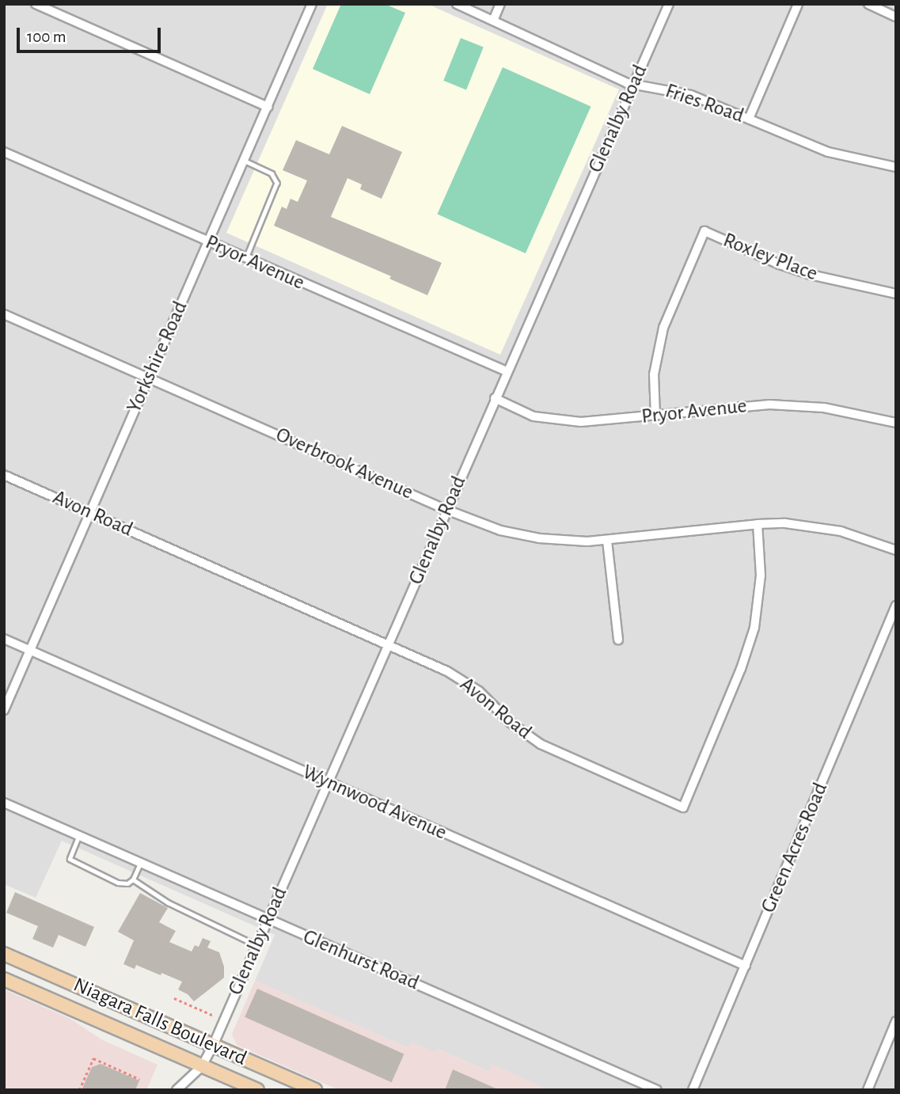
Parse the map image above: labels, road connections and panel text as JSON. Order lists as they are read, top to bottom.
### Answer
{
  "streets": {
    "main road": ["Niagara Falls Boulevard"],
    "street": [
      "Fries Road",
      "Glenalby Road",
      "Roxley Place",
      "Pryor Avenue",
      "Yorkshire Road",
      "Overbrook Avenue",
      "Avon Road",
      "Wynnwood Avenue",
      "Green Acres Road",
      "Glenhurst Road"
    ]
  },
  "crossings": [
    ["Fries Road", "Glenalby Road"],
    ["Glenalby Road", "Pryor Avenue"],
    ["Glenalby Road", "Overbrook Avenue"],
    ["Glenalby Road", "Avon Road"],
    ["Glenalby Road", "Wynnwood Avenue"],
    ["Glenalby Road", "Glenhurst Road"],
    ["Glenalby Road", "Niagara Falls Boulevard"],
    ["Roxley Place", "Pryor Avenue"],
    ["Pryor Avenue", "Yorkshire Road"],
    ["Yorkshire Road", "Overbrook Avenue"],
    ["Yorkshire Road", "Avon Road"],
    ["Yorkshire Road", "Wynnwood Avenue"],
    ["Overbrook Avenue", "Avon Road"],
    ["Wynnwood Avenue", "Green Acres Road"]
  ],
  "scale_bar": "100 m"
}
